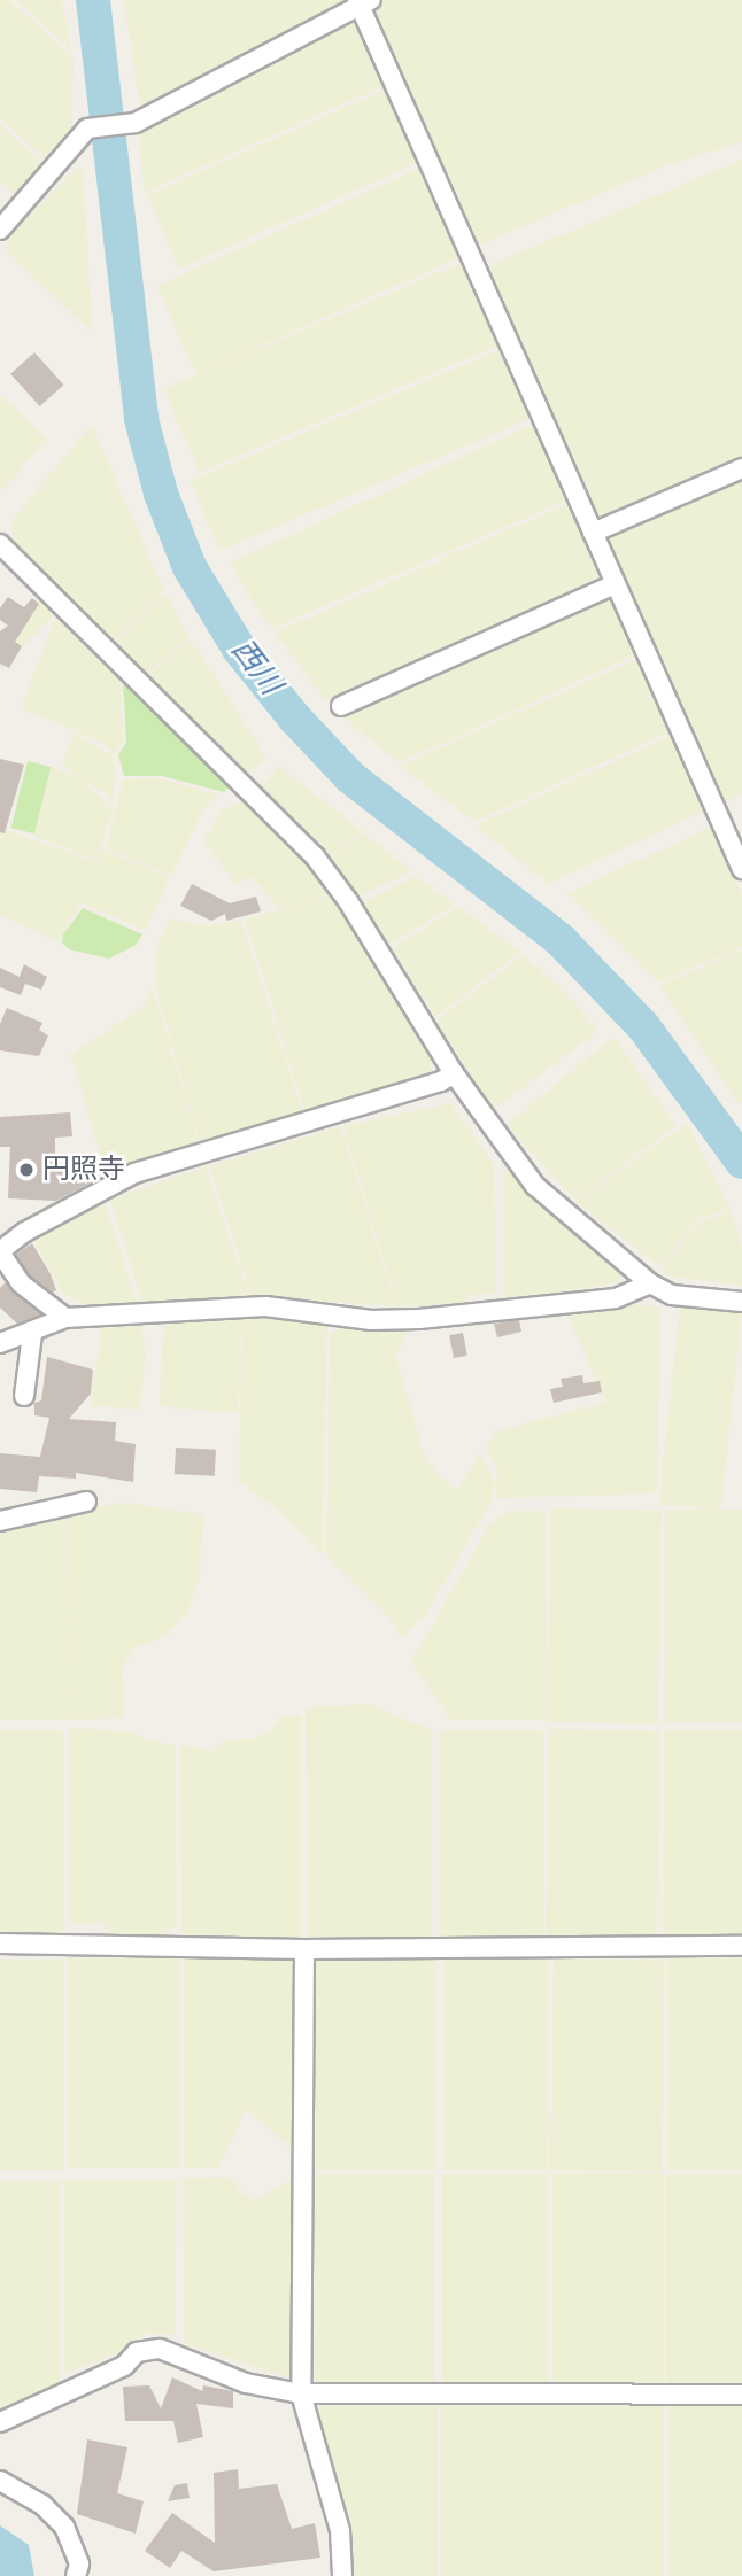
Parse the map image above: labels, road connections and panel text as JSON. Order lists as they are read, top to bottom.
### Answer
{
  "water": ["西川"],
  "places": ["円照寺"]
}
